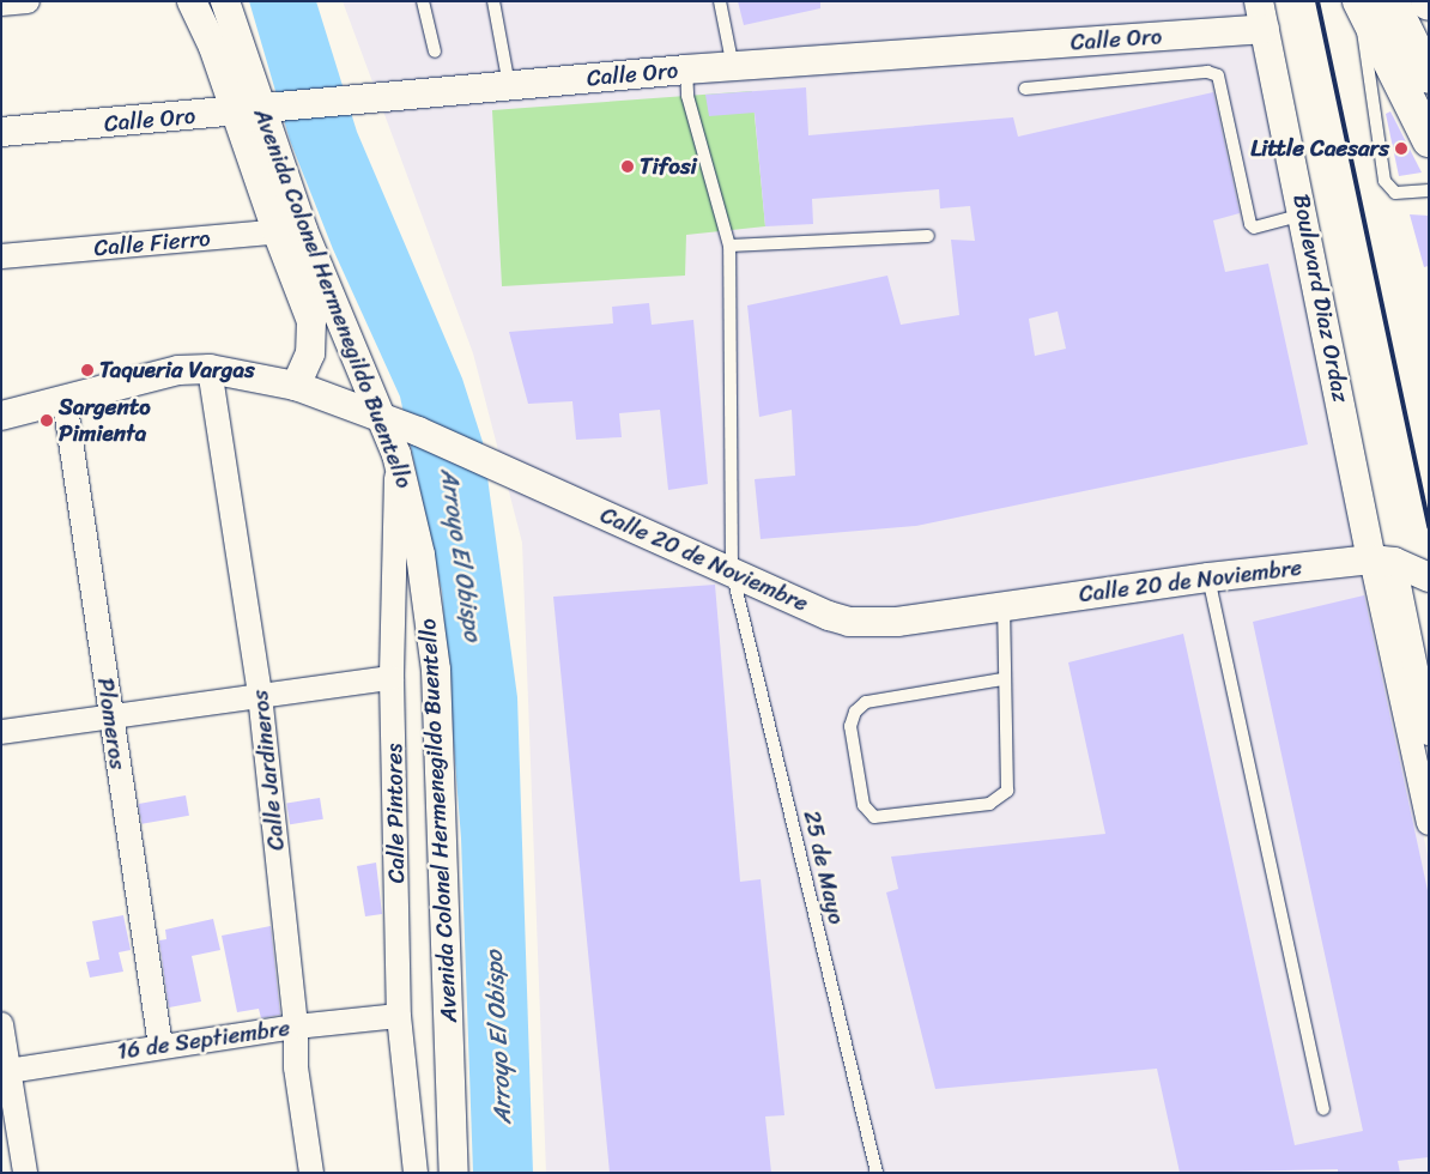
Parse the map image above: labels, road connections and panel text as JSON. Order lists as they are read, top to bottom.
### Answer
{
  "streets": {
    "street": [
      "Calle Oro",
      "Calle Fierro",
      "Avenida Colonel Hermenegildo Buentello",
      "Boulevard Diaz Ordaz",
      "Calle 20 de Noviembre",
      "Plomeros",
      "Calle Jardineros",
      "Calle Pintores",
      "16 de Septiembre"
    ],
    "lane": ["25 de Mayo"]
  },
  "crossings": [
    ["Calle Oro", "Boulevard Diaz Ordaz"],
    ["Calle Oro", "25 de Mayo"],
    ["Calle Fierro", "Avenida Colonel Hermenegildo Buentello"],
    ["Avenida Colonel Hermenegildo Buentello", "Calle 20 de Noviembre"],
    ["Avenida Colonel Hermenegildo Buentello", "Calle Pintores"],
    ["Boulevard Diaz Ordaz", "Calle 20 de Noviembre"],
    ["Calle 20 de Noviembre", "Plomeros"],
    ["Calle 20 de Noviembre", "Calle Jardineros"],
    ["Calle 20 de Noviembre", "25 de Mayo"],
    ["Plomeros", "16 de Septiembre"],
    ["Calle Jardineros", "16 de Septiembre"],
    ["Calle Pintores", "16 de Septiembre"]
  ],
  "water": ["Arroyo El Obispo"],
  "places": [
    "Little Caesars",
    "Tifosi",
    "Taqueria Vargas",
    "Sargento Pimienta"
  ]
}
